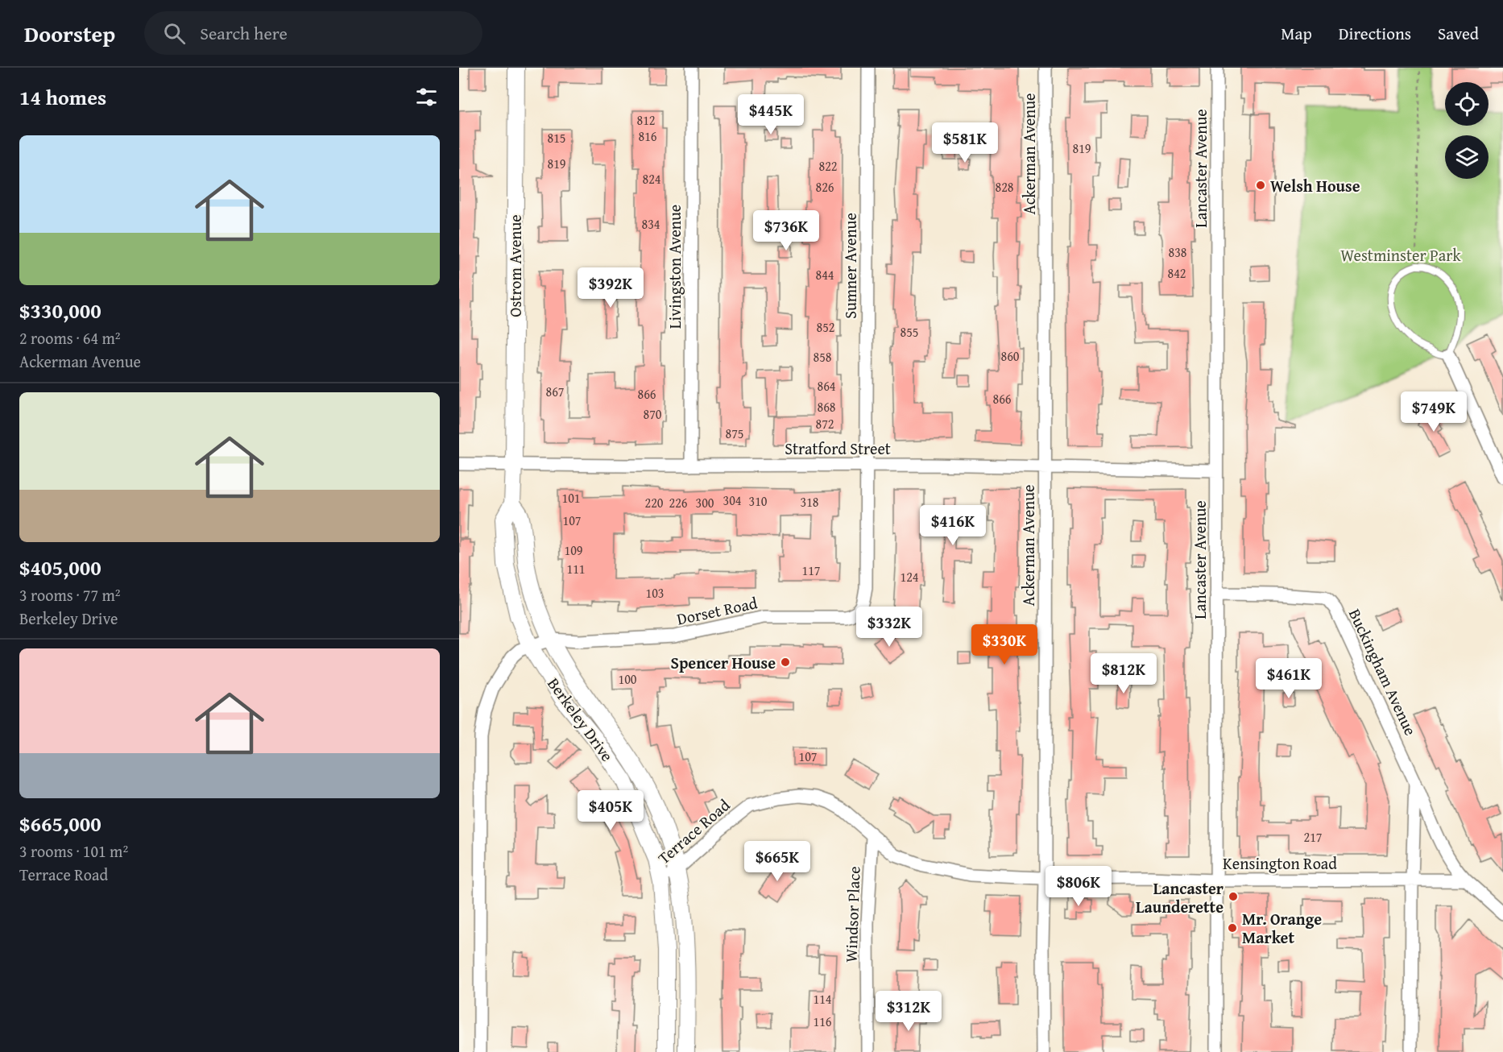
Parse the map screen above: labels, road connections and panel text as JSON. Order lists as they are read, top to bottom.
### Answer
{
  "streets": {
    "street": [
      "Ackerman Avenue",
      "Lancaster Avenue",
      "Ostrom Avenue",
      "Sumner Avenue",
      "Livingston Avenue",
      "Stratford Street",
      "Dorset Road",
      "Buckingham Avenue",
      "Berkeley Drive",
      "Terrace Road",
      "Kensington Road",
      "Windsor Place"
    ]
  },
  "crossings": [
    ["Ackerman Avenue", "Stratford Street"],
    ["Ackerman Avenue", "Terrace Road"],
    ["Ackerman Avenue", "Kensington Road"],
    ["Lancaster Avenue", "Stratford Street"],
    ["Lancaster Avenue", "Buckingham Avenue"],
    ["Lancaster Avenue", "Kensington Road"],
    ["Ostrom Avenue", "Stratford Street"],
    ["Ostrom Avenue", "Berkeley Drive"],
    ["Sumner Avenue", "Stratford Street"],
    ["Sumner Avenue", "Dorset Road"],
    ["Livingston Avenue", "Stratford Street"],
    ["Stratford Street", "Dorset Road"],
    ["Stratford Street", "Berkeley Drive"],
    ["Dorset Road", "Berkeley Drive"],
    ["Buckingham Avenue", "Kensington Road"],
    ["Berkeley Drive", "Terrace Road"],
    ["Terrace Road", "Kensington Road"],
    ["Terrace Road", "Windsor Place"]
  ],
  "parks": ["Westminster Park"],
  "places": [
    "Welsh House",
    "Spencer House",
    "Lancaster Launderette",
    "Mr. Orange Market"
  ],
  "house_numbers": [
    "812",
    "816",
    "815",
    "819",
    "819",
    "822",
    "824",
    "826",
    "828",
    "834",
    "838",
    "842",
    "844",
    "852",
    "855",
    "860",
    "858",
    "864",
    "867",
    "866",
    "866",
    "868",
    "870",
    "872",
    "875",
    "101",
    "304",
    "310",
    "318",
    "220",
    "226",
    "300",
    "107",
    "109",
    "111",
    "117",
    "124",
    "103",
    "100",
    "107",
    "217",
    "114",
    "116"
  ],
  "page": {
    "header": "Doorstep",
    "search": "Search here",
    "nav": ["Map", "Directions", "Saved"],
    "heading": "14 homes",
    "price": [
      "$445K",
      "$581K",
      "$736K",
      "$392K",
      "$749K",
      "$416K",
      "$332K",
      "$330K",
      "$812K",
      "$461K",
      "$405K",
      "$665K",
      "$806K",
      "$312K"
    ],
    "list": [
      {
        "name": "$330,000",
        "note": "2 rooms · 64 m² · Ackerman Avenue"
      },
      {
        "name": "$405,000",
        "note": "3 rooms · 77 m² · Berkeley Drive"
      },
      {
        "name": "$665,000",
        "note": "3 rooms · 101 m² · Terrace Road"
      }
    ]
  }
}
